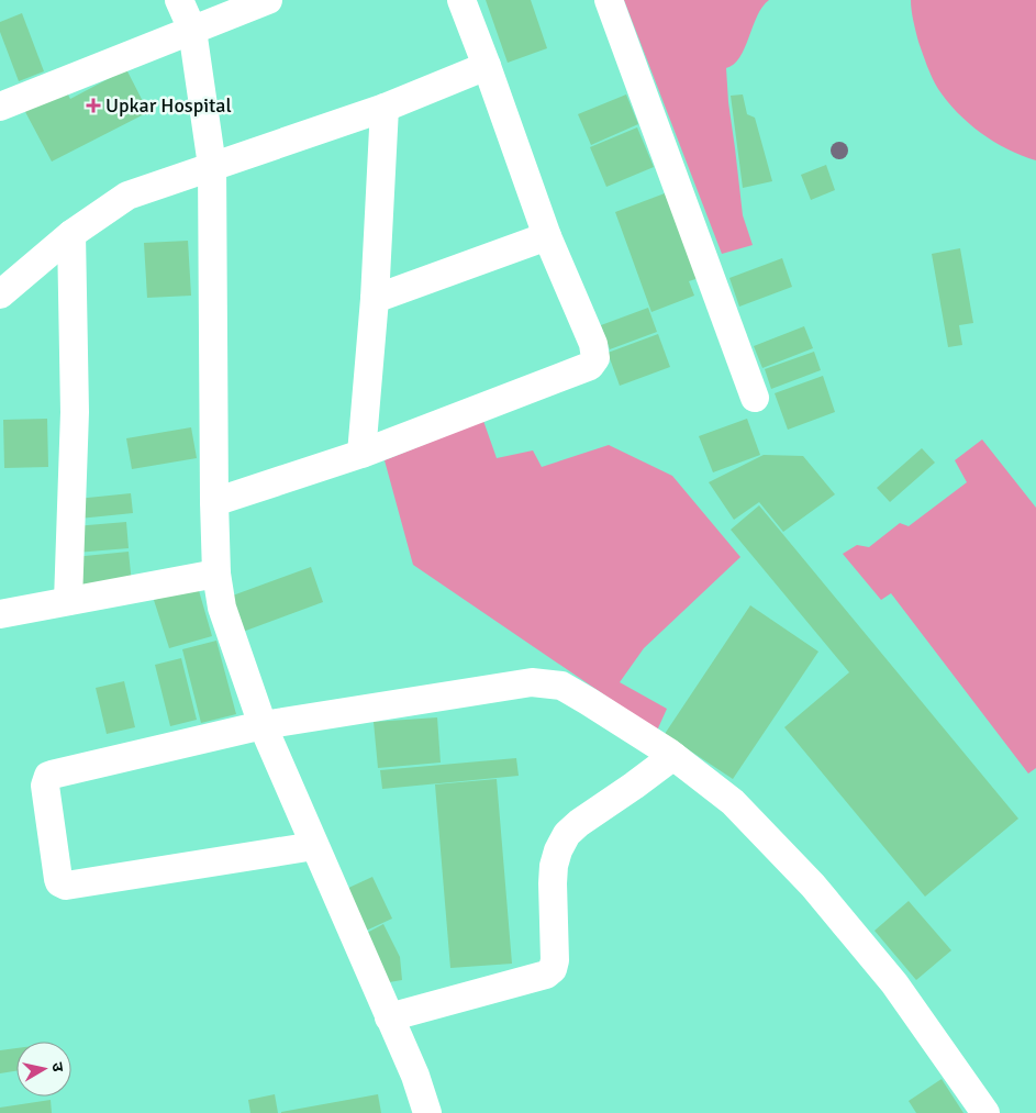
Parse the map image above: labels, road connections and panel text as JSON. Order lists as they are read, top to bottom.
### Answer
{
  "places": {
    "health": ["Upkar Hospital"]
  },
  "north": "right"
}
